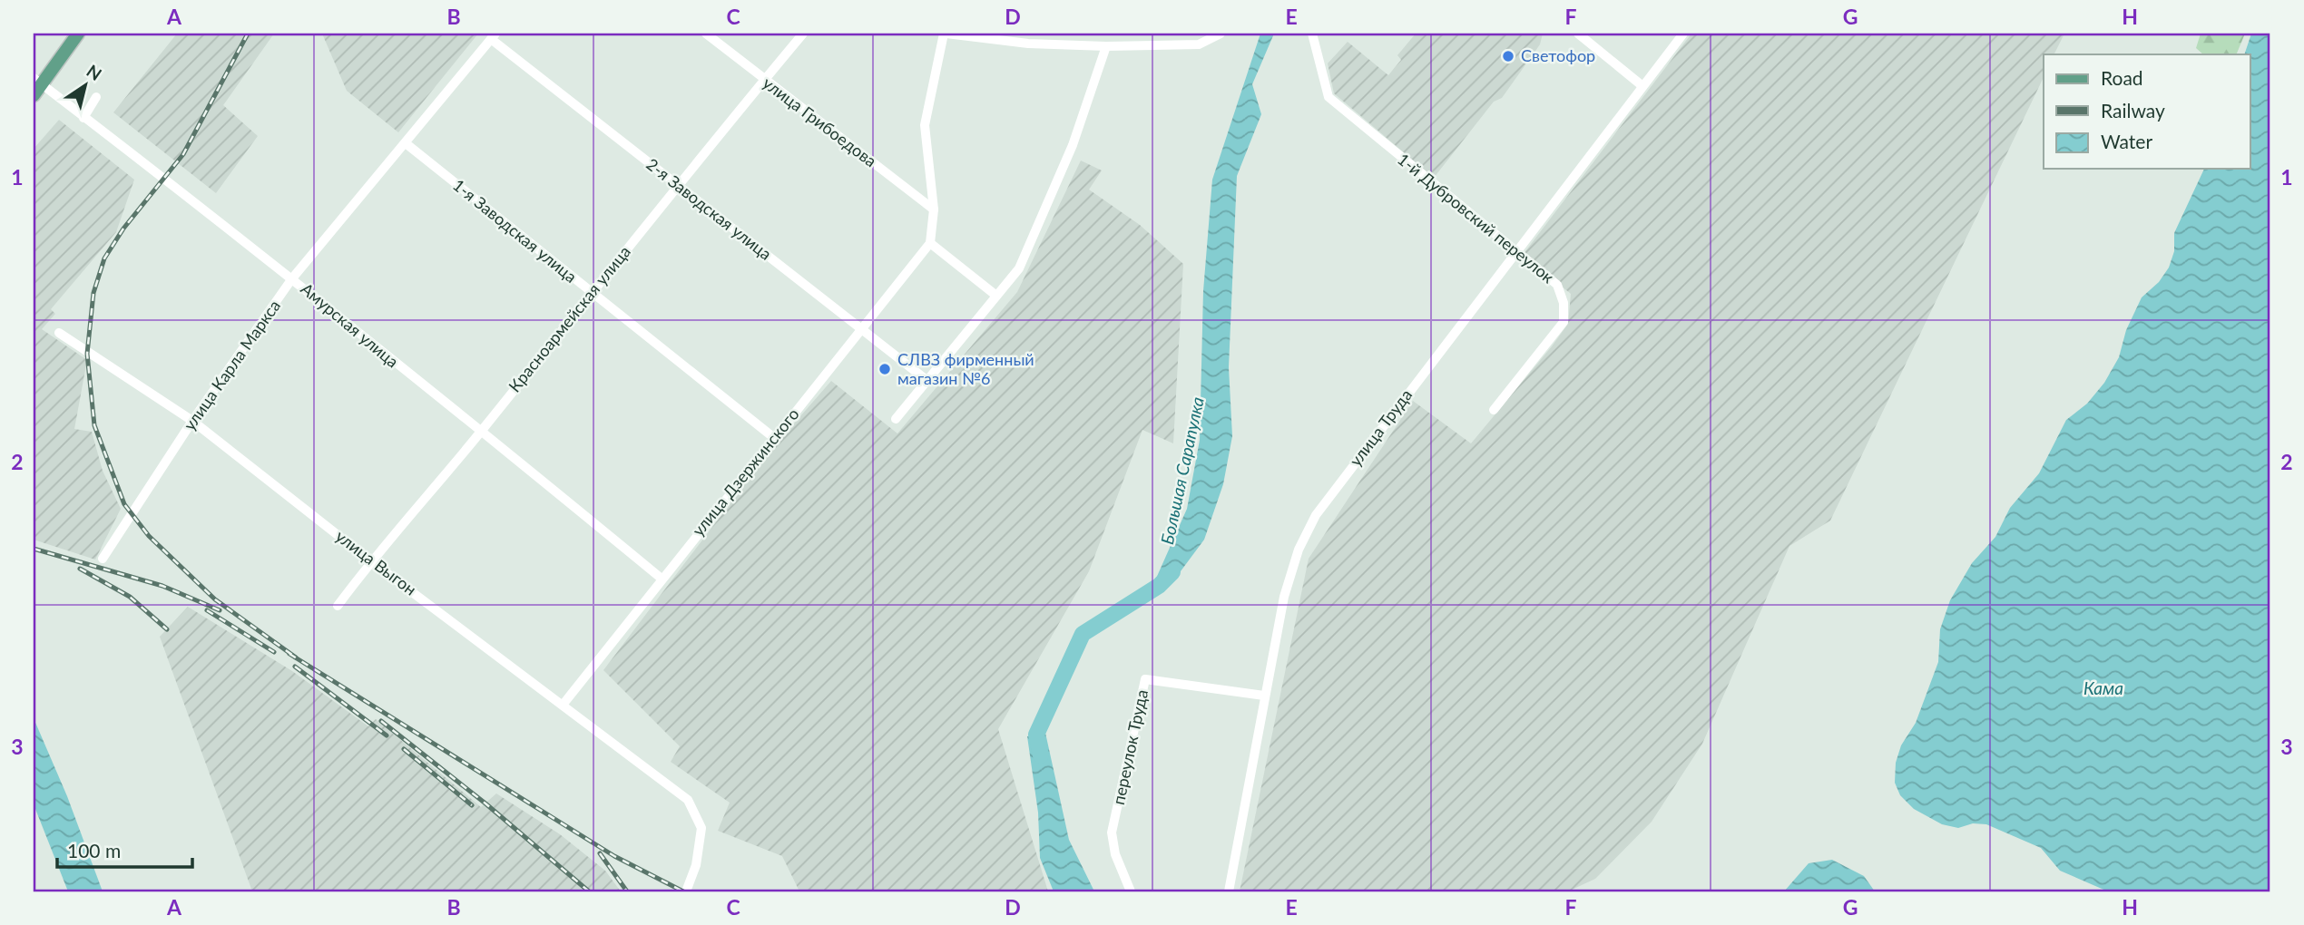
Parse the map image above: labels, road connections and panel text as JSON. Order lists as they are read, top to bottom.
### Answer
{
  "streets": {
    "street": [
      "улица Грибоедова",
      "2-я Заводская улица",
      "1-й Дубровский переулок",
      "1-я Заводская улица",
      "Красноармейская улица",
      "Амурская улица",
      "улица Карла Маркса",
      "улица Труда",
      "улица Дзержинского",
      "улица Выгон",
      "переулок Труда"
    ]
  },
  "crossings": [
    ["улица Грибоедова", "Красноармейская улица"],
    ["2-я Заводская улица", "Красноармейская улица"],
    ["2-я Заводская улица", "улица Карла Маркса"],
    ["2-я Заводская улица", "улица Дзержинского"],
    ["1-й Дубровский переулок", "улица Труда"],
    ["1-я Заводская улица", "Красноармейская улица"],
    ["1-я Заводская улица", "улица Карла Маркса"],
    ["1-я Заводская улица", "улица Дзержинского"],
    ["Красноармейская улица", "Амурская улица"],
    ["Красноармейская улица", "улица Выгон"],
    ["Амурская улица", "улица Карла Маркса"],
    ["Амурская улица", "улица Дзержинского"],
    ["улица Карла Маркса", "улица Выгон"],
    ["улица Труда", "переулок Труда"],
    ["улица Дзержинского", "улица Выгон"]
  ],
  "water": ["Большая Сарапулка", "Кама"],
  "places": ["Светофор", "СЛВЗ фирменный магазин №6"],
  "legend": ["Road", "Railway", "Water"],
  "scale_bar": "100 m",
  "north": "top right",
  "grid": {
    "columns": [
      "A",
      "B",
      "C",
      "D",
      "E",
      "F",
      "G",
      "H"
    ],
    "rows": ["1", "2", "3"]
  }
}
